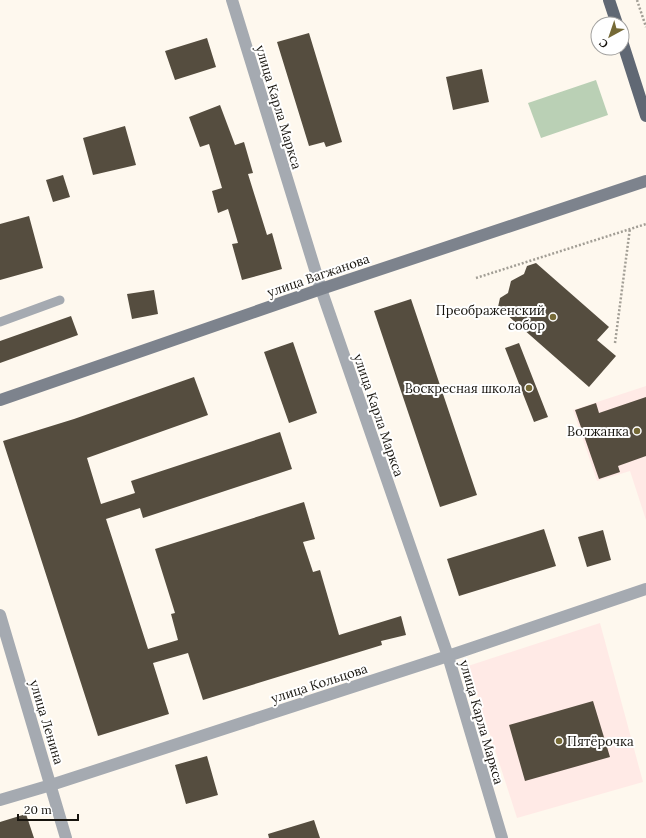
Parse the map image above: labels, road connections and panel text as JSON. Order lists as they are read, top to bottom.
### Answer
{
  "streets": {
    "main road": ["улица Вагжанова"],
    "street": ["улица Карла Маркса", "улица Кольцова", "улица Ленина"]
  },
  "crossings": [
    ["улица Карла Маркса", "улица Вагжанова"],
    ["улица Карла Маркса", "улица Кольцова"],
    ["улица Кольцова", "улица Ленина"]
  ],
  "places": [
    "Преображенский собор",
    "Воскресная школа",
    "Волжанка",
    "Пятёрочка"
  ],
  "scale_bar": "20 m",
  "north": "bottom left"
}
